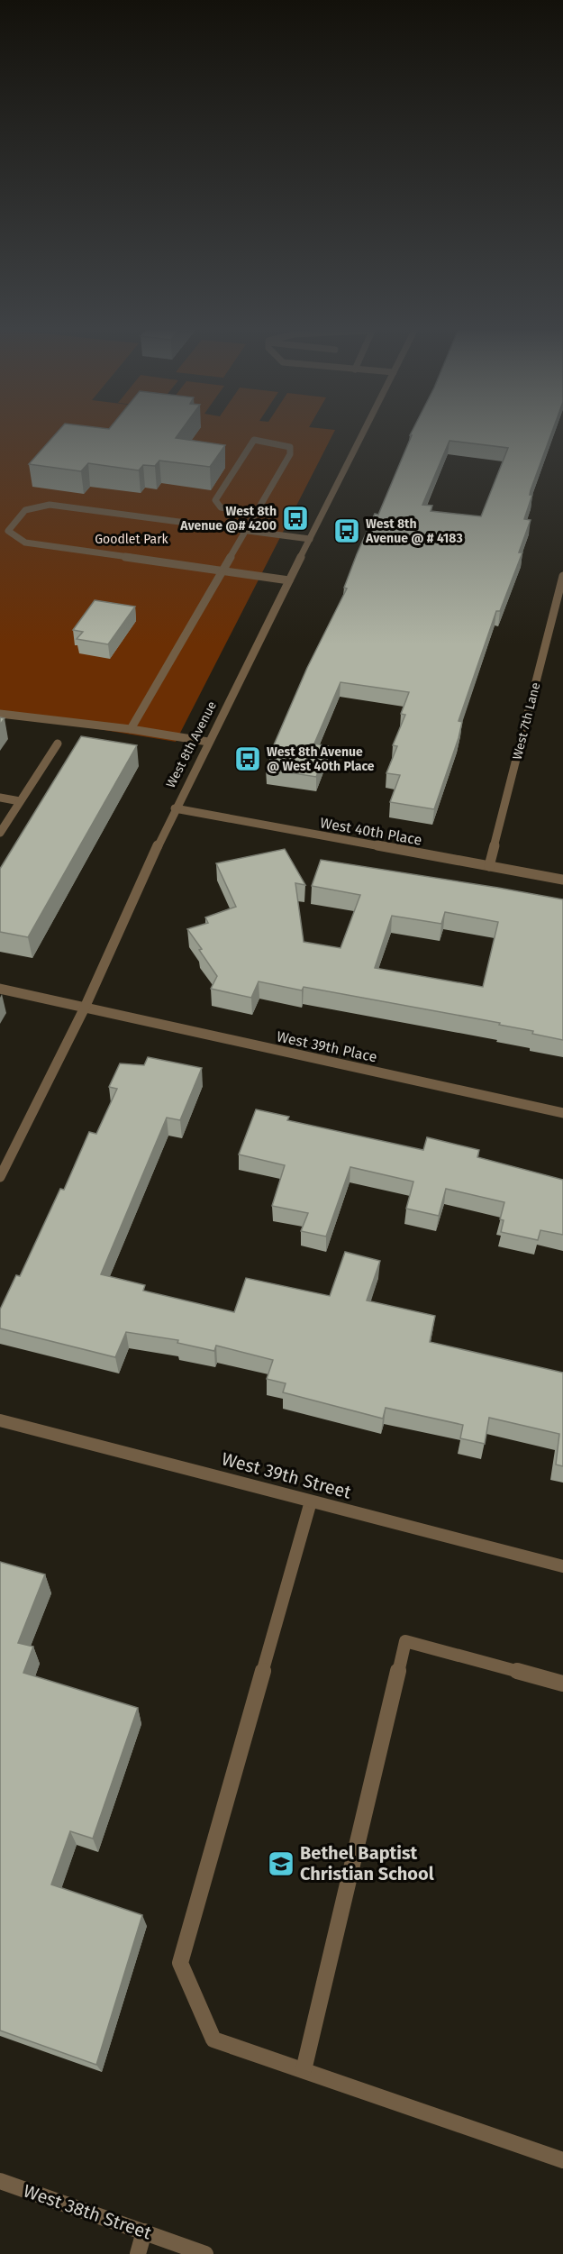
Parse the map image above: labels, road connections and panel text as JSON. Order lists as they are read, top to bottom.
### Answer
{
  "streets": {
    "street": [
      "West 7th Lane",
      "West 8th Avenue",
      "West 40th Place",
      "West 39th Place",
      "West 39th Street",
      "West 38th Street"
    ]
  },
  "crossings": [
    ["West 7th Lane", "West 40th Place"],
    ["West 8th Avenue", "West 40th Place"],
    ["West 8th Avenue", "West 39th Place"]
  ],
  "parks": ["Goodlet Park"],
  "places": {
    "bus stop": ["West 8th Avenue @# 4200", "West 8th Avenue @ # 4183", "West 8th Avenue @ West 40th Place"],
    "school or university": ["Bethel Baptist Christian School"]
  }
}
